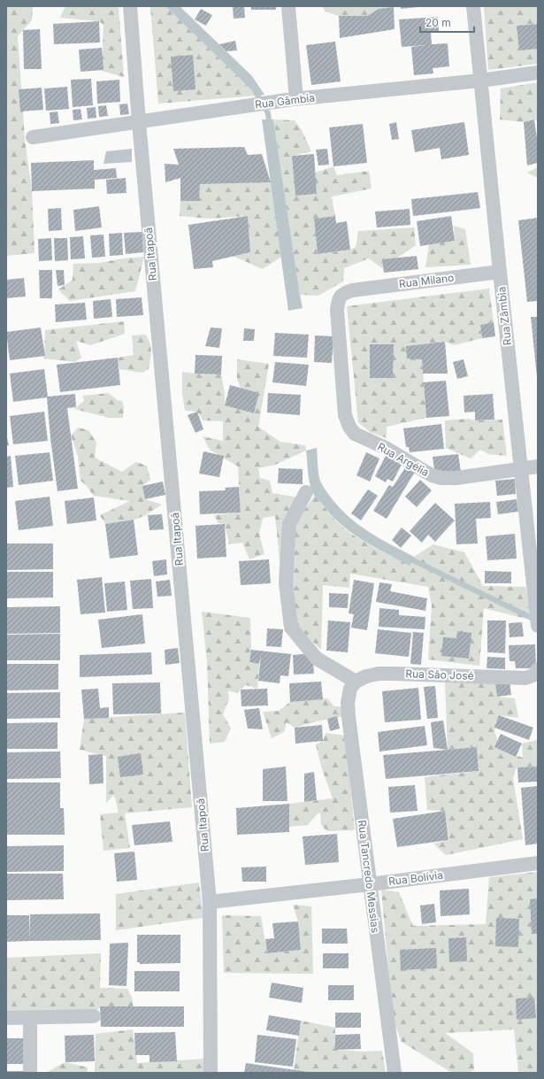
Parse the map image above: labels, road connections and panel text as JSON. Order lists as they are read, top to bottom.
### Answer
{
  "streets": {
    "street": [
      "Rua Gâmbia",
      "Rua Itapoã",
      "Rua Milano",
      "Rua Zâmbia",
      "Rua Argélia",
      "Rua São José",
      "Rua Tancredo Messias",
      "Rua Bolívia"
    ]
  },
  "crossings": [
    ["Rua Gâmbia", "Rua Itapoã"],
    ["Rua Gâmbia", "Rua Zâmbia"],
    ["Rua Itapoã", "Rua Bolívia"],
    ["Rua Milano", "Rua Zâmbia"],
    ["Rua Milano", "Rua Argélia"],
    ["Rua Zâmbia", "Rua Argélia"],
    ["Rua São José", "Rua Tancredo Messias"],
    ["Rua Tancredo Messias", "Rua Bolívia"]
  ],
  "scale_bar": "20 m"
}
